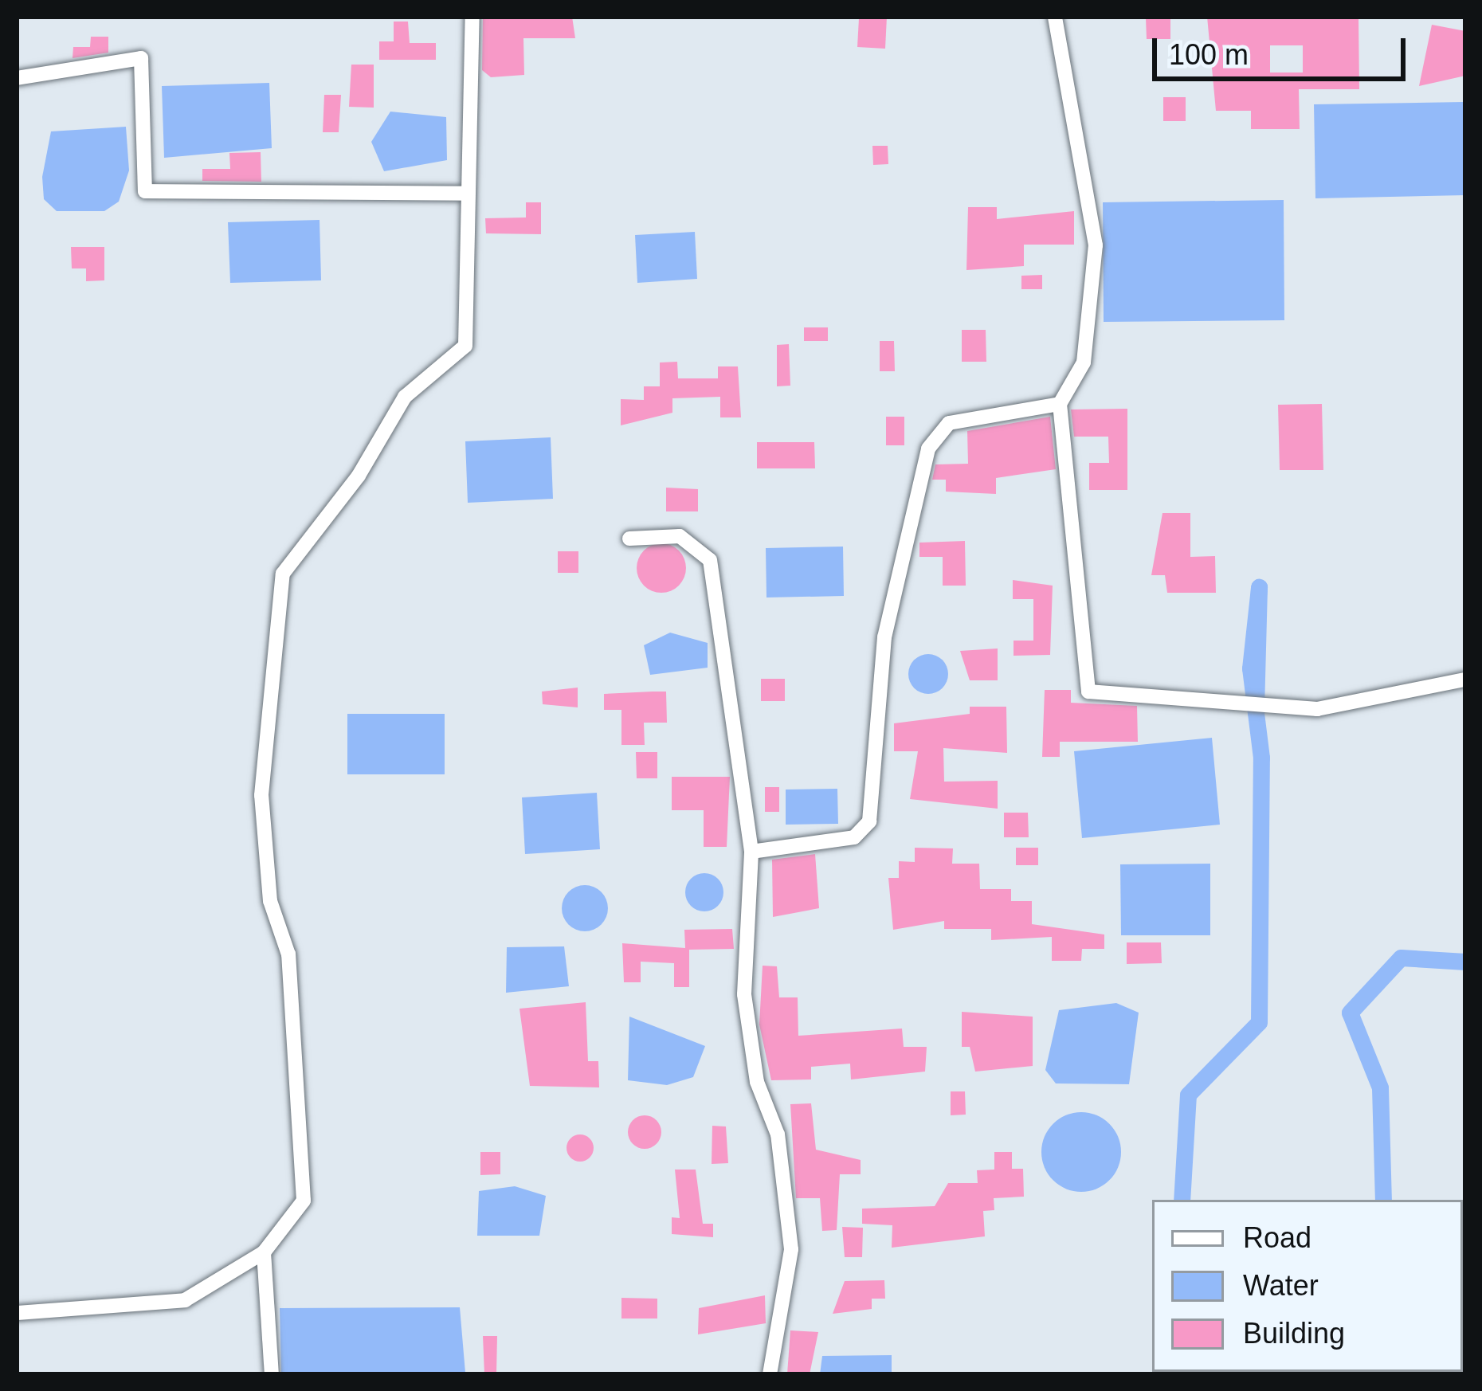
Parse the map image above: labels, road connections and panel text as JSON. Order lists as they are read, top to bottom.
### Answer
{
  "legend": ["Road", "Water", "Building"],
  "scale_bar": "100 m"
}
